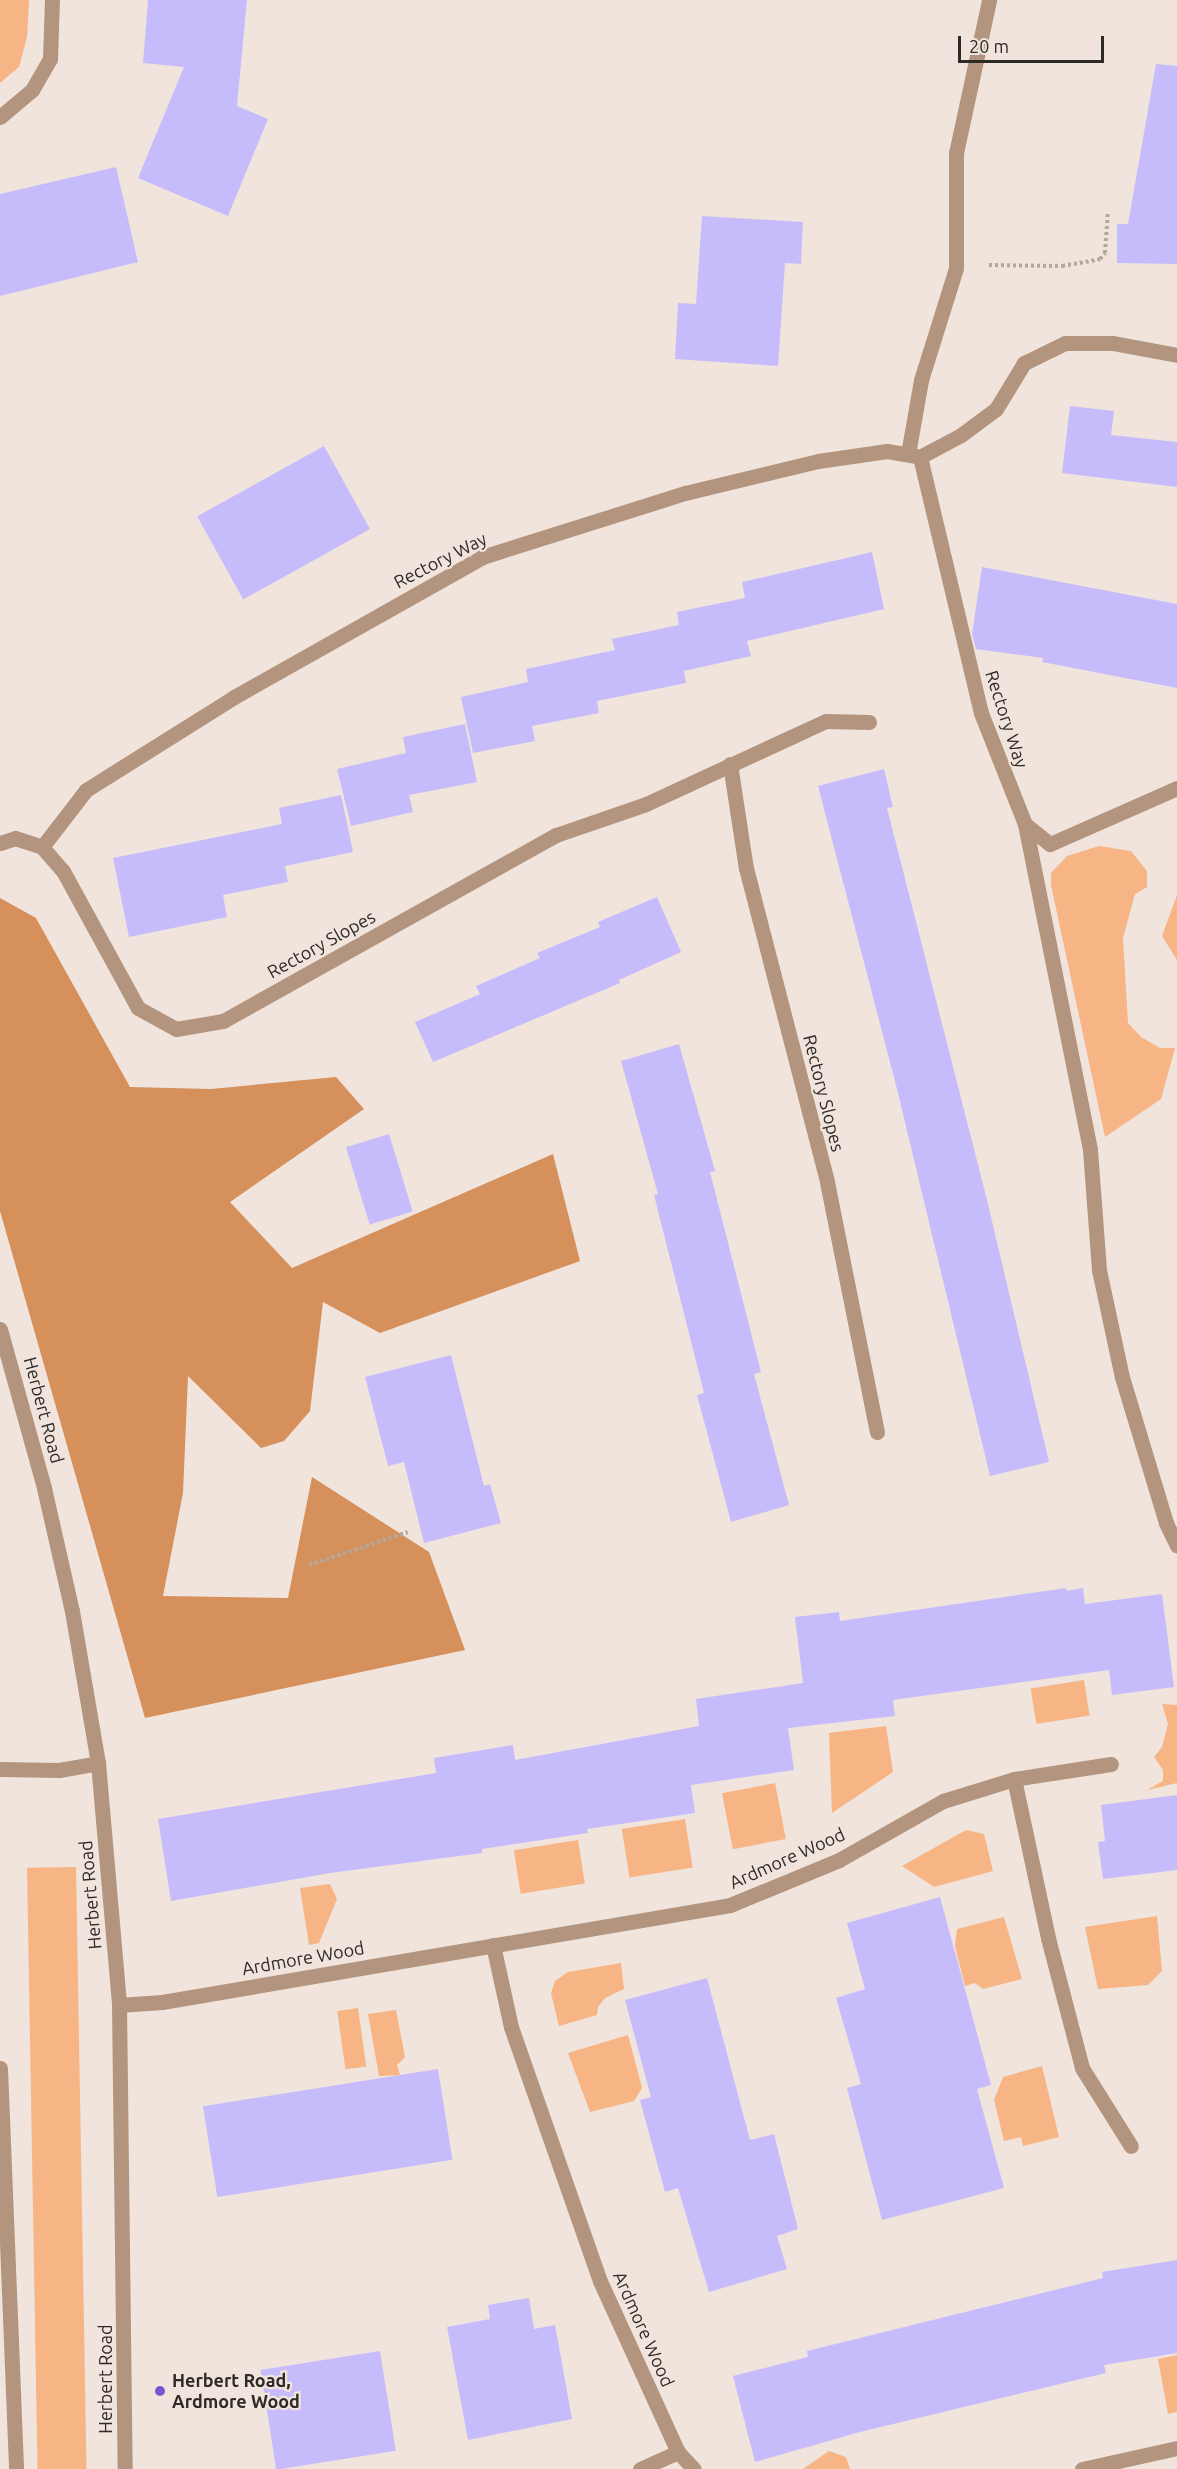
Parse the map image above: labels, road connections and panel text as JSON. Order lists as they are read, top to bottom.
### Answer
{
  "streets": {
    "street": [
      "Rectory Way",
      "Rectory Slopes",
      "Herbert Road",
      "Ardmore Wood"
    ]
  },
  "crossings": [
    ["Rectory Way", "Rectory Slopes"],
    ["Herbert Road", "Ardmore Wood"]
  ],
  "places": ["Herbert Road, Ardmore Wood"],
  "scale_bar": "20 m"
}
